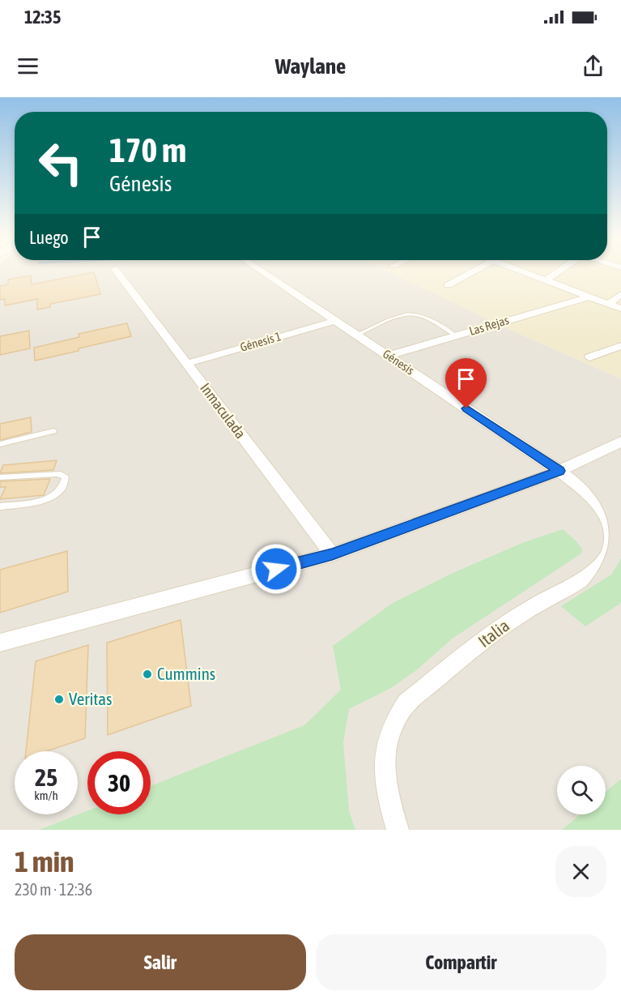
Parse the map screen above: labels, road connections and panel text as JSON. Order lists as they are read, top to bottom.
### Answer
{
  "streets": {
    "street": [
      "Las Rejas",
      "Génesis 1",
      "Génesis",
      "Inmaculada",
      "Italia"
    ]
  },
  "crossings": [
    ["Las Rejas", "Génesis"],
    ["Génesis 1", "Génesis"],
    ["Génesis 1", "Inmaculada"],
    ["Génesis", "Italia"]
  ],
  "places": ["Cummins", "Veritas"],
  "page": {
    "status": "12:35",
    "header": "Waylane",
    "turn": ["170 m", "Génesis"],
    "then": "Luego",
    "speed": "25 km/h",
    "limit": "30",
    "heading": ["1 min", "230 m · 12:36"],
    "buttons": ["Salir", "Compartir"]
  }
}
